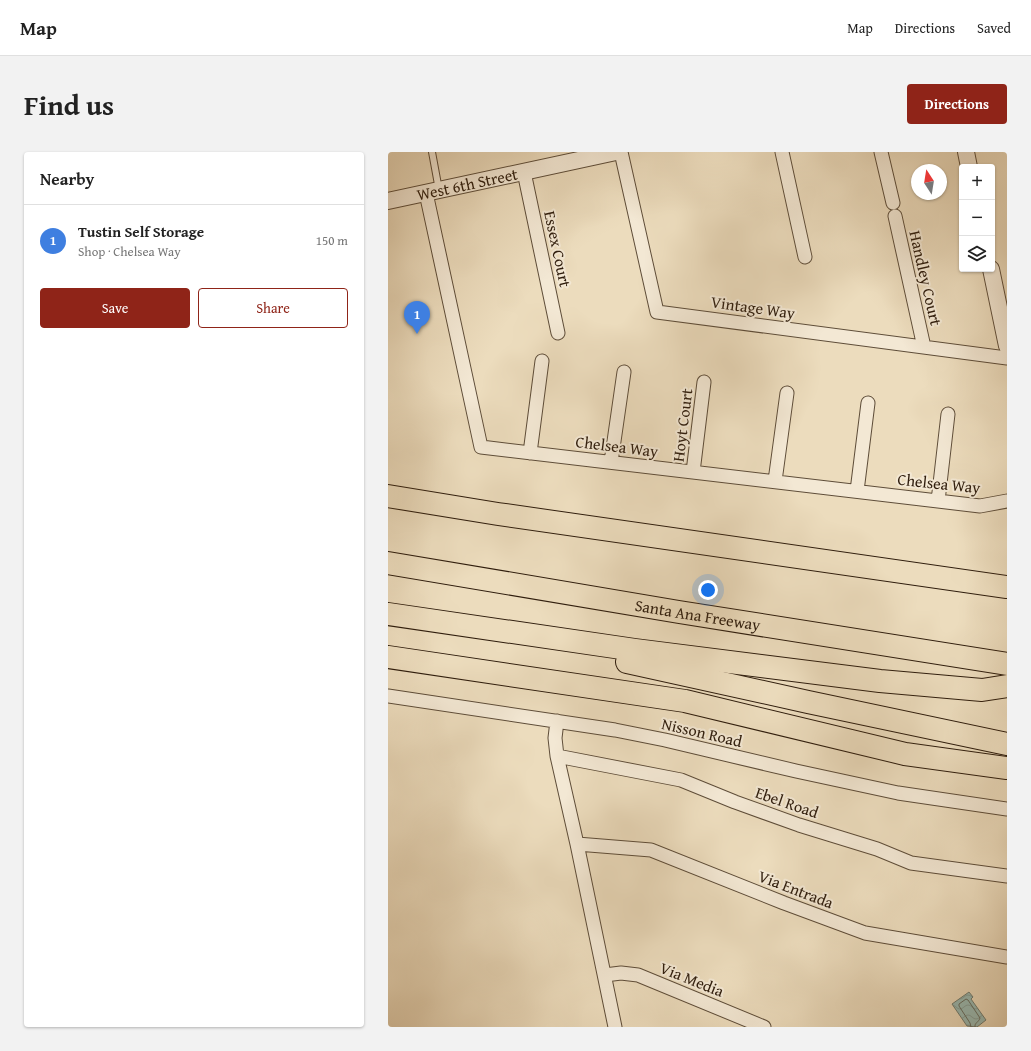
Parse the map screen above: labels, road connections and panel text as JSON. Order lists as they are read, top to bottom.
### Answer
{
  "streets": {
    "highway": ["Santa Ana Freeway"],
    "street": [
      "West 6th Street",
      "Essex Court",
      "Handley Court",
      "Vintage Way",
      "Hoyt Court",
      "Chelsea Way",
      "Nisson Road",
      "Ebel Road",
      "Via Entrada",
      "Via Media"
    ]
  },
  "crossings": [
    ["West 6th Street", "Essex Court"],
    ["West 6th Street", "Chelsea Way"],
    ["Handley Court", "Vintage Way"],
    ["Hoyt Court", "Chelsea Way"]
  ],
  "north": "top",
  "page": {
    "header": "Map",
    "nav": ["Map", "Directions", "Saved"],
    "title": "Find us",
    "buttons": [
      "Directions",
      ["Save", "Share"]
    ],
    "heading": "Nearby",
    "map_buttons": ["+", "−"],
    "list": [
      {
        "mark": "1",
        "name": "Tustin Self Storage",
        "note": "Shop · Chelsea Way",
        "value": "150 m"
      }
    ],
    "pins": "1"
  }
}
